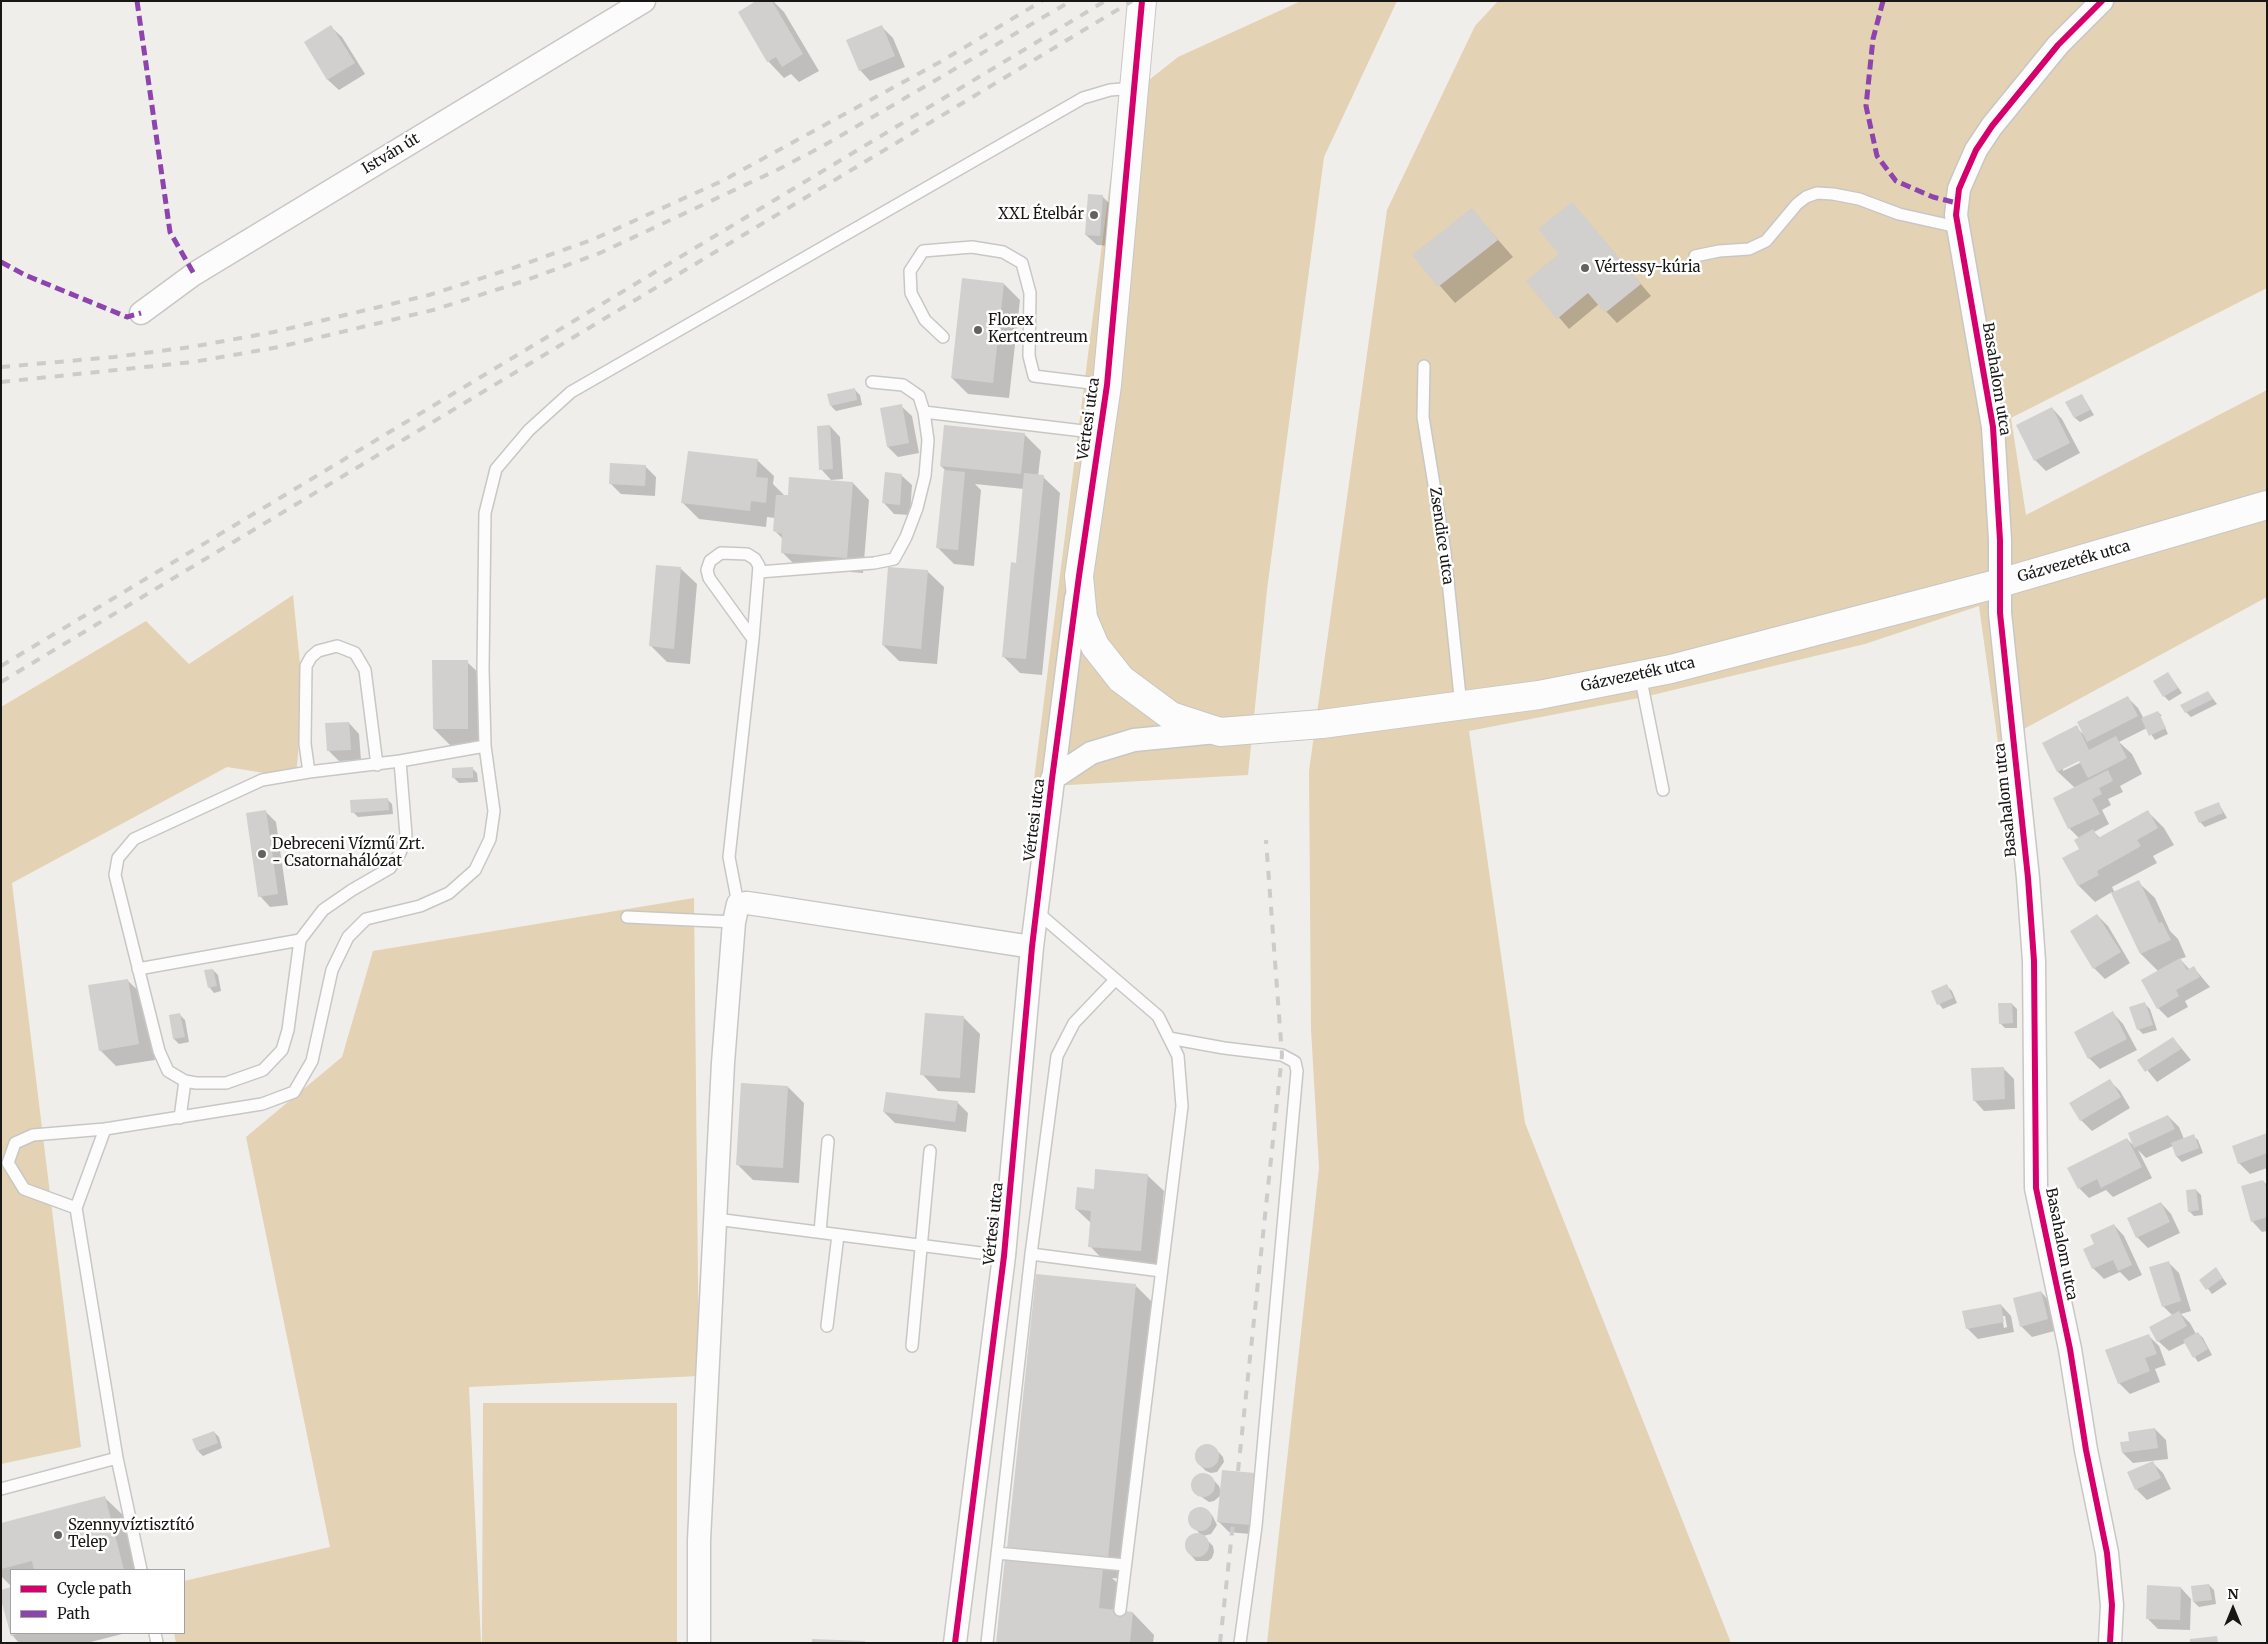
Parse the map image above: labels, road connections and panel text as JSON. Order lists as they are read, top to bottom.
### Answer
{
  "streets": {
    "street": [
      "István út",
      "Basahalom utca",
      "Vértesi utca",
      "Gázvezeték utca"
    ],
    "lane": ["Zsendice utca"]
  },
  "crossings": [
    ["Basahalom utca", "Gázvezeték utca"],
    ["Vértesi utca", "Gázvezeték utca"],
    ["Zsendice utca", "Gázvezeték utca"]
  ],
  "places": [
    "XXL Ételbár",
    "Vértessy-kúria",
    "Florex Kertcentreum",
    "Debreceni Vízmű Zrt. - Csatornahálózat",
    "Szennyvíztisztító Telep"
  ],
  "legend": ["Cycle path", "Path"],
  "north": "top"
}
